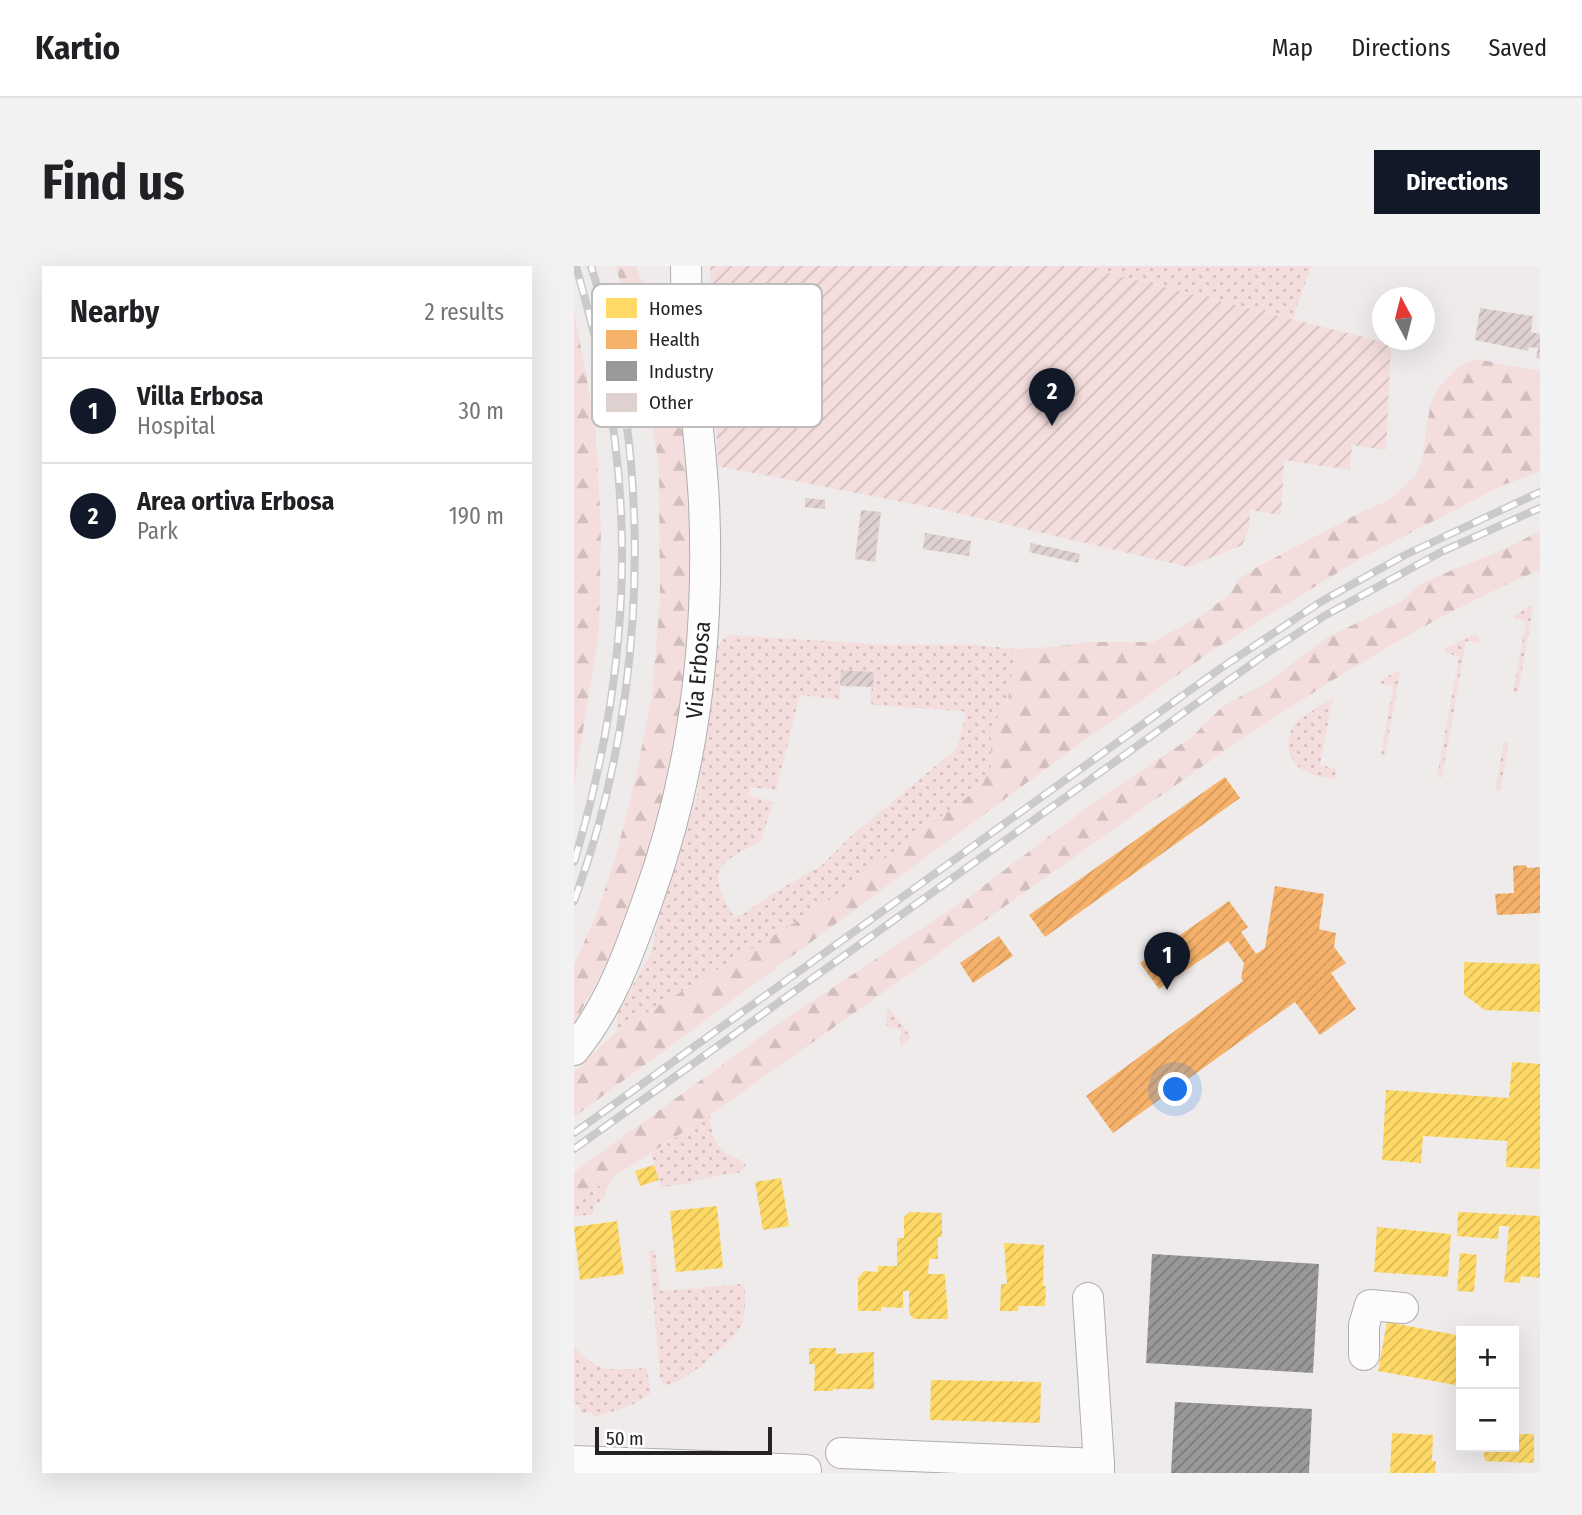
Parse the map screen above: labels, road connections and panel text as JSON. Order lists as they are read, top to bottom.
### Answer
{
  "streets": {
    "street": ["Via Erbosa"]
  },
  "legend": [
    "Homes",
    "Health",
    "Industry",
    "Other"
  ],
  "scale_bar": "50 m",
  "north": "top",
  "page": {
    "header": "Kartio",
    "nav": ["Map", "Directions", "Saved"],
    "buttons": "Directions",
    "title": "Find us",
    "heading": ["Nearby", "2 results"],
    "list": [
      {
        "mark": "1",
        "name": "Villa Erbosa",
        "note": "Hospital",
        "value": "30 m"
      },
      {
        "mark": "2",
        "name": "Area ortiva Erbosa",
        "note": "Park",
        "value": "190 m"
      }
    ],
    "pins": ["2", "1"],
    "map_buttons": ["+", "−"],
    "scale": "50 m"
  }
}
